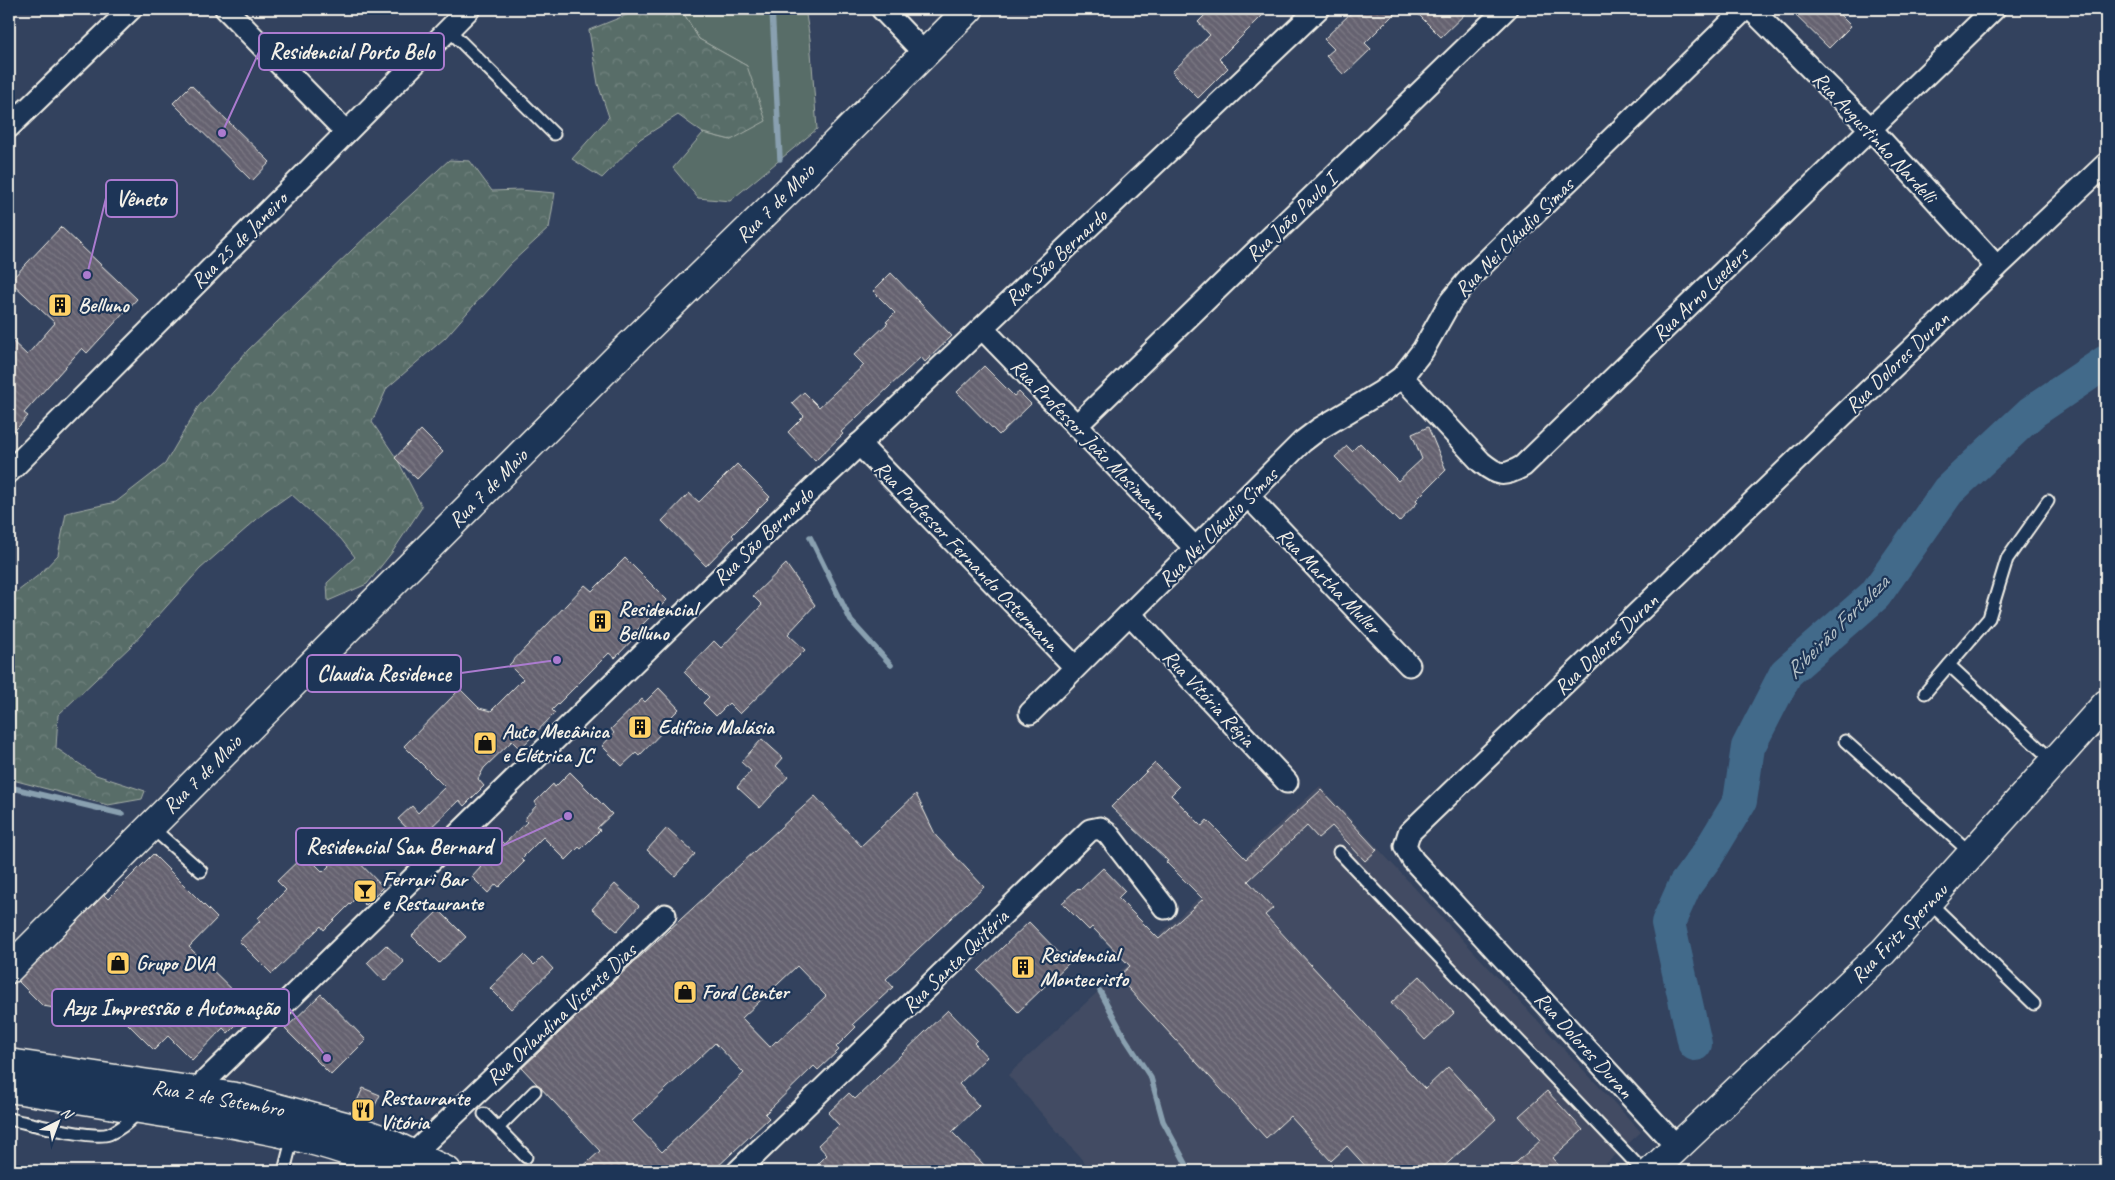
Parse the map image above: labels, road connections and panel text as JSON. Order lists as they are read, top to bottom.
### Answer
{
  "streets": {
    "main road": ["Rua 7 de Maio", "Rua Fritz Spernau", "Rua 2 de Setembro"],
    "street": [
      "Rua Augustinho Nardelli",
      "Rua João Paulo I",
      "Rua Nei Cláudio Simas",
      "Rua 25 de Janeiro",
      "Rua São Bernardo",
      "Rua Arno Lueders",
      "Rua Dolores Duran",
      "Rua Professor João Mosimann",
      "Rua Professor Fernando Ostermann",
      "Rua Martha Muller",
      "Rua Vitória Régia",
      "Rua Santa Quitéria",
      "Rua Orlandina Vicente Dias"
    ]
  },
  "crossings": [
    ["Rua Augustinho Nardelli", "Rua Arno Lueders"],
    ["Rua Augustinho Nardelli", "Rua Dolores Duran"],
    ["Rua João Paulo I", "Rua Professor João Mosimann"],
    ["Rua Nei Cláudio Simas", "Rua Arno Lueders"],
    ["Rua Nei Cláudio Simas", "Rua Professor João Mosimann"],
    ["Rua Nei Cláudio Simas", "Rua Professor Fernando Ostermann"],
    ["Rua Nei Cláudio Simas", "Rua Martha Muller"],
    ["Rua Nei Cláudio Simas", "Rua Vitória Régia"],
    ["Rua São Bernardo", "Rua Professor João Mosimann"],
    ["Rua São Bernardo", "Rua Professor Fernando Ostermann"],
    ["Rua São Bernardo", "Rua 2 de Setembro"],
    ["Rua Dolores Duran", "Rua Fritz Spernau"],
    ["Rua Orlandina Vicente Dias", "Rua 2 de Setembro"]
  ],
  "water": ["Ribeirão Fortaleza"],
  "places": {
    "other": [
      "Residencial Porto Belo",
      "Vêneto",
      "Claudia Residence",
      "Residencial San Bernard",
      "Azyz Impressão e Automação"
    ],
    "building": [
      "Belluno",
      "Residencial Belluno",
      "Edifício Malásia",
      "Residencial Montecristo"
    ],
    "shop": ["Auto Mecânica e Elétrica JC", "Grupo DVA", "Ford Center"],
    "bar": ["Ferrari Bar e Restaurante"],
    "restaurant": ["Restaurante Vitória"]
  },
  "north": "top right"
}
